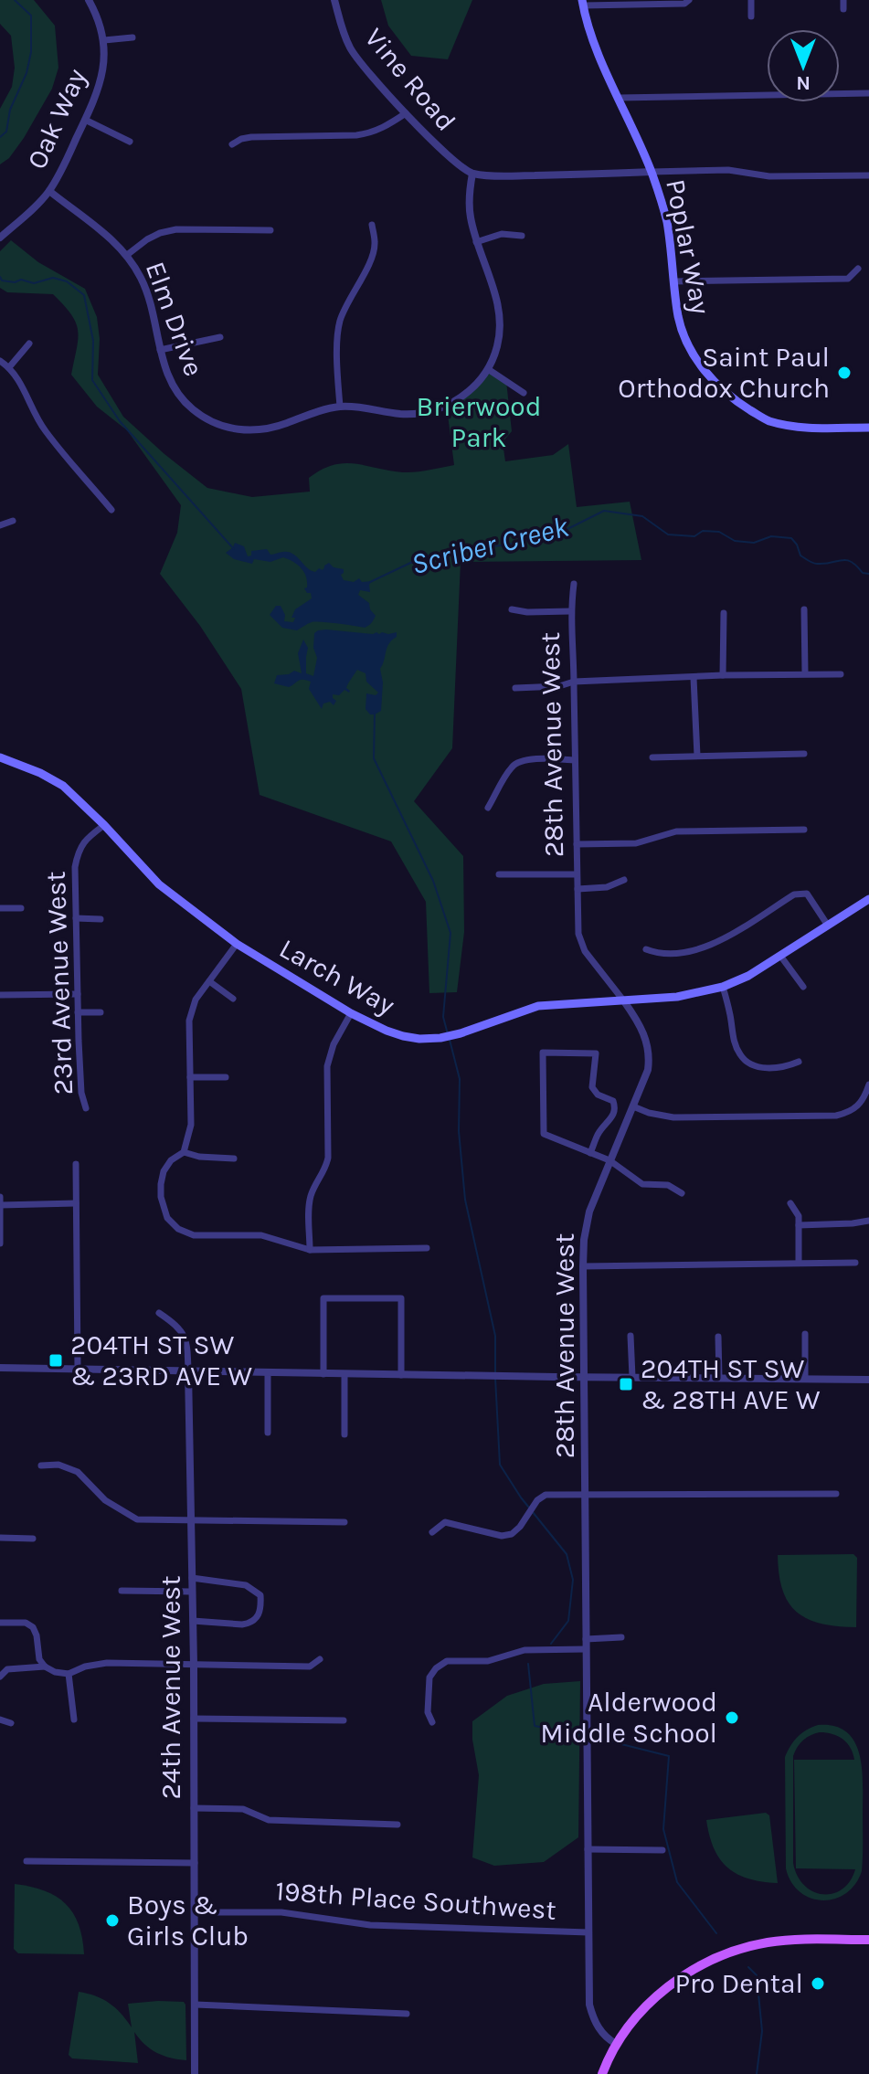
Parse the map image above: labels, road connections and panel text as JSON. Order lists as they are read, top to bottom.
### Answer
{
  "streets": {
    "main road": ["Poplar Way", "Larch Way"],
    "street": [
      "Vine Road",
      "Oak Way",
      "Elm Drive",
      "28th Avenue West",
      "23rd Avenue West",
      "24th Avenue West",
      "198th Place Southwest"
    ]
  },
  "crossings": [
    ["Vine Road", "Elm Drive"],
    ["Oak Way", "Elm Drive"],
    ["28th Avenue West", "Larch Way"],
    ["28th Avenue West", "198th Place Southwest"],
    ["Larch Way", "23rd Avenue West"],
    ["24th Avenue West", "198th Place Southwest"]
  ],
  "water": ["Scriber Creek"],
  "parks": ["Brierwood Park"],
  "places": {
    "other": [
      "Saint Paul Orthodox Church",
      "Alderwood Middle School",
      "Boys & Girls Club",
      "Pro Dental"
    ],
    "transit": ["204TH ST SW & 23RD AVE W", "204TH ST SW & 28TH AVE W"]
  },
  "north": "bottom"
}
